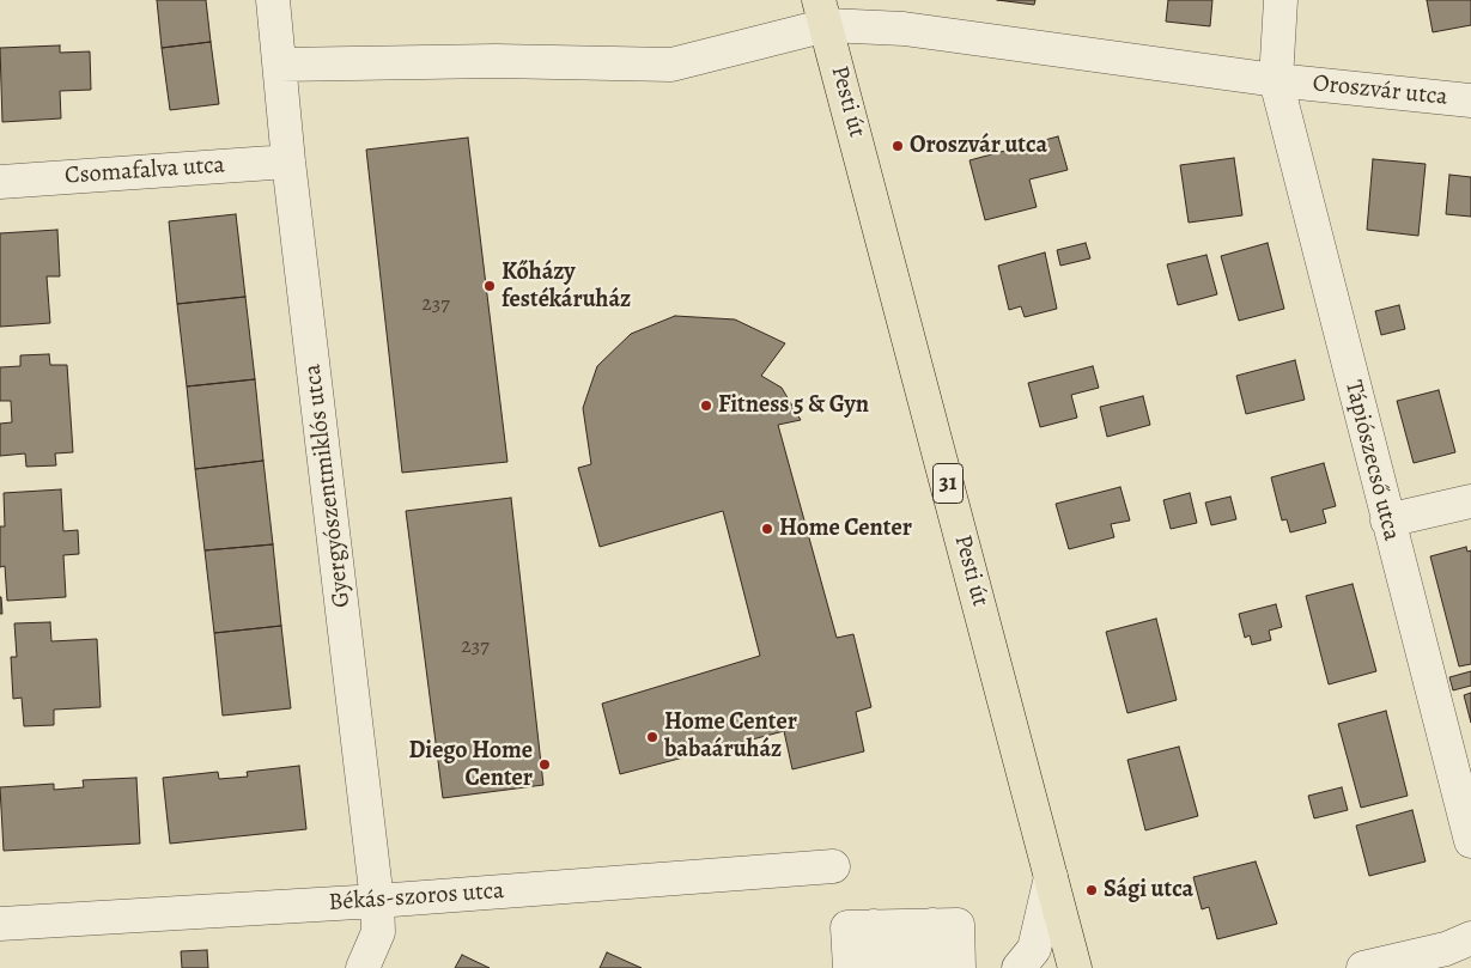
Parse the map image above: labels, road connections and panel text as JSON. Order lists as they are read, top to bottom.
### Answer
{
  "streets": {
    "main road": ["Pesti út", "31"],
    "street": [
      "Oroszvár utca",
      "Csomafalva utca",
      "Tápiószecső utca",
      "Gyergyószentmiklós utca",
      "Békás-szoros utca"
    ]
  },
  "crossings": [
    ["Oroszvár utca", "Pesti út"],
    ["Oroszvár utca", "Tápiószecső utca"],
    ["Oroszvár utca", "Gyergyószentmiklós utca"],
    ["Csomafalva utca", "Gyergyószentmiklós utca"],
    ["Gyergyószentmiklós utca", "Békás-szoros utca"]
  ],
  "places": [
    "Oroszvár utca",
    "Kőházy festékáruház",
    "Fitness 5 & Gyn",
    "Home Center",
    "Home Center babaáruház",
    "Diego Home Center",
    "Sági utca"
  ],
  "house_numbers": ["237", "237"]
}
